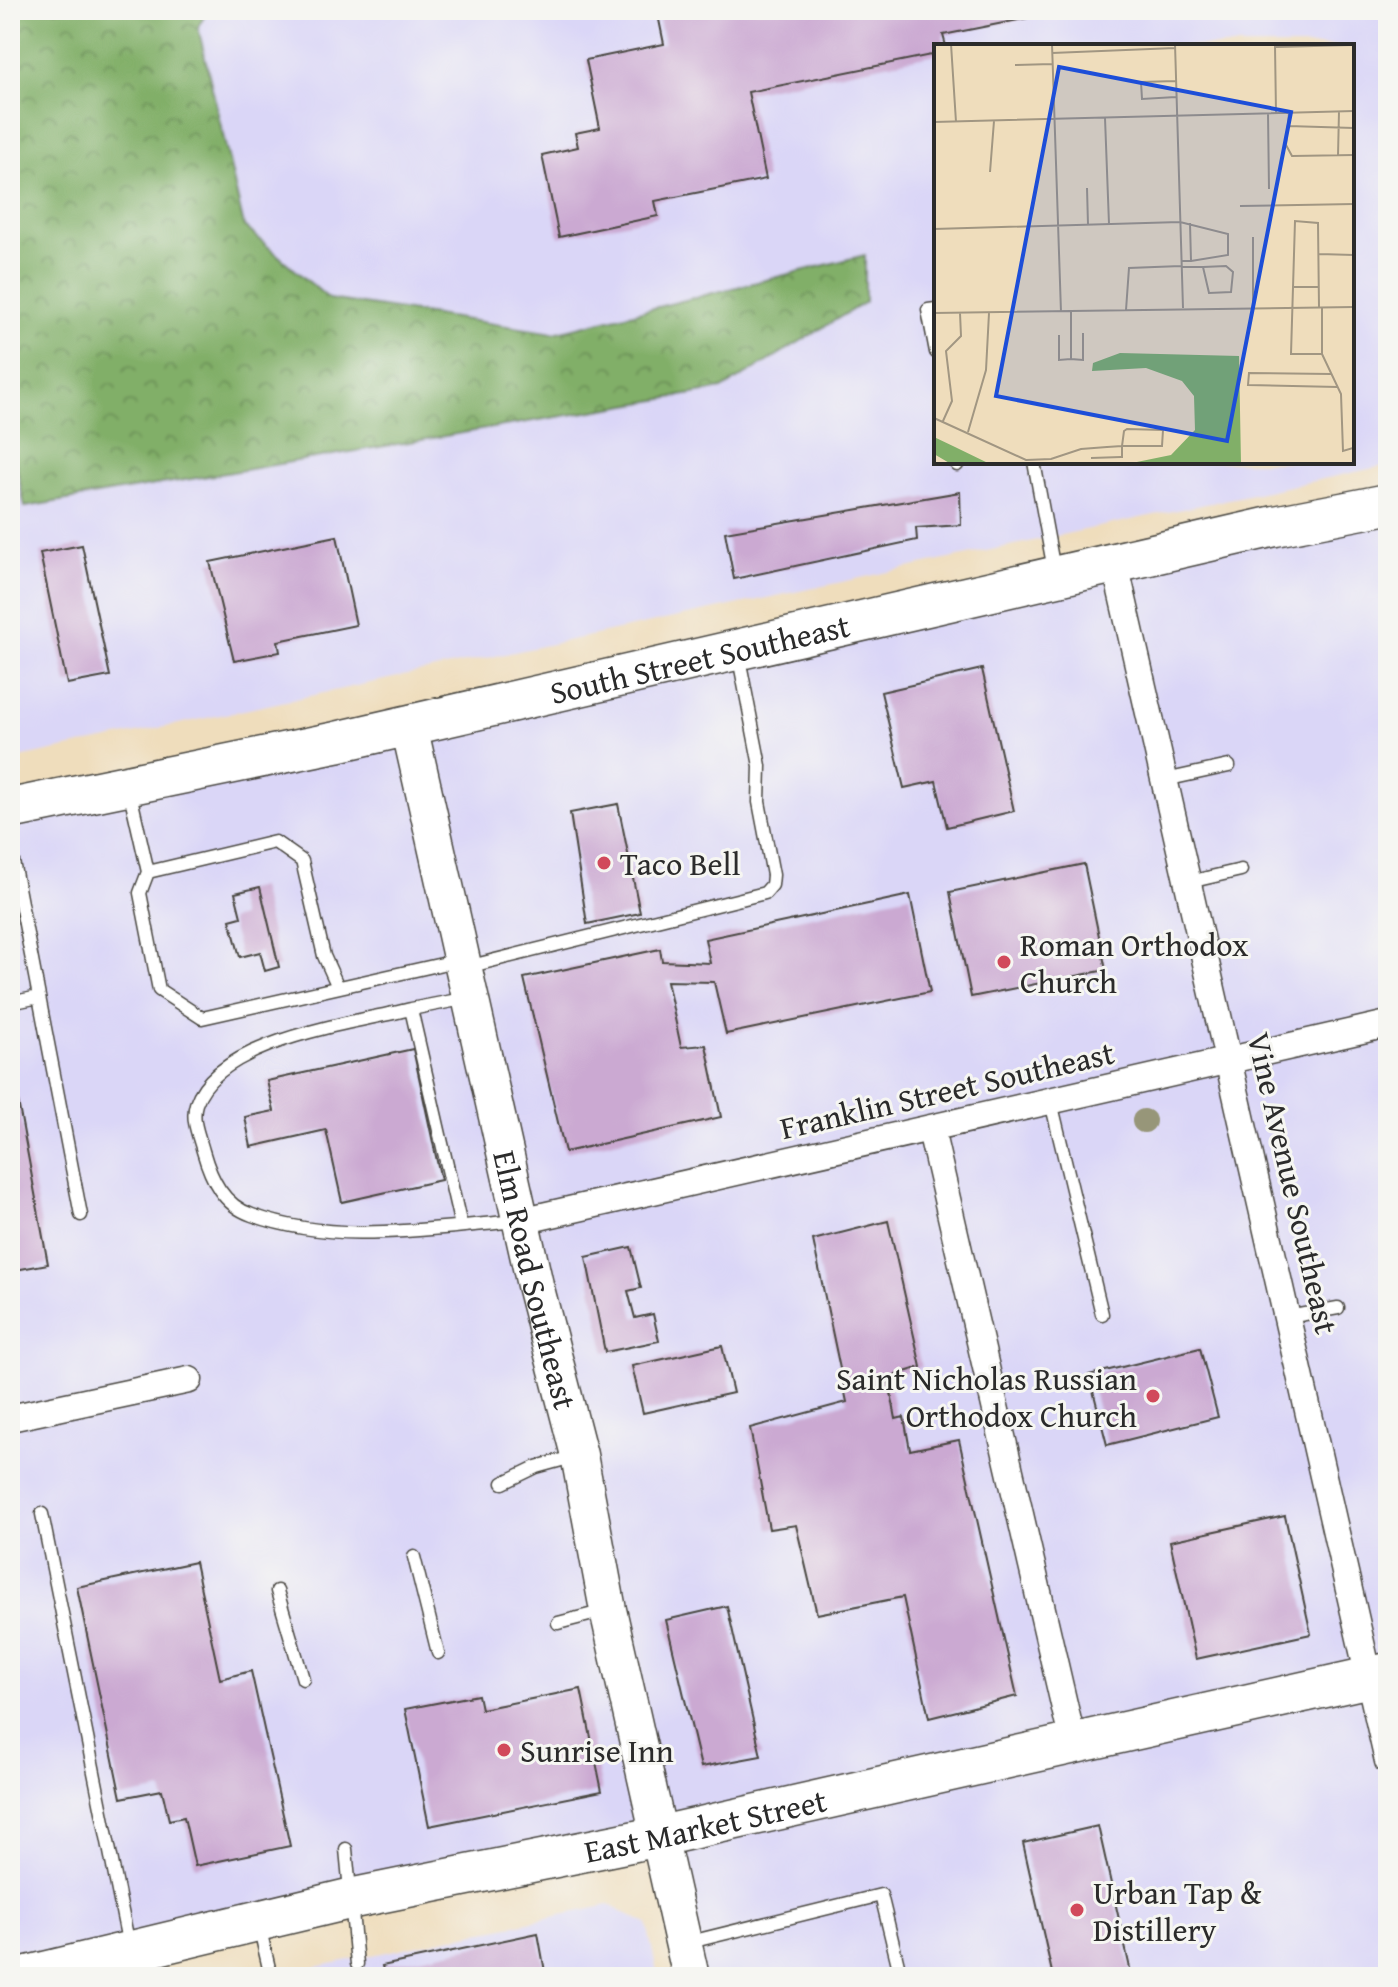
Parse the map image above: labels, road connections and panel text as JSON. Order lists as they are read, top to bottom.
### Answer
{
  "streets": {
    "main road": ["South Street Southeast", "Elm Road Southeast", "East Market Street"],
    "street": ["Franklin Street Southeast", "Vine Avenue Southeast"]
  },
  "crossings": [
    ["South Street Southeast", "Vine Avenue Southeast"],
    ["South Street Southeast", "Elm Road Southeast"],
    ["Franklin Street Southeast", "Vine Avenue Southeast"],
    ["Franklin Street Southeast", "Elm Road Southeast"],
    ["Vine Avenue Southeast", "East Market Street"],
    ["Elm Road Southeast", "East Market Street"]
  ],
  "places": [
    "Taco Bell",
    "Roman Orthodox Church",
    "Saint Nicholas Russian Orthodox Church",
    "Sunrise Inn",
    "Urban Tap & Distillery"
  ]
}
